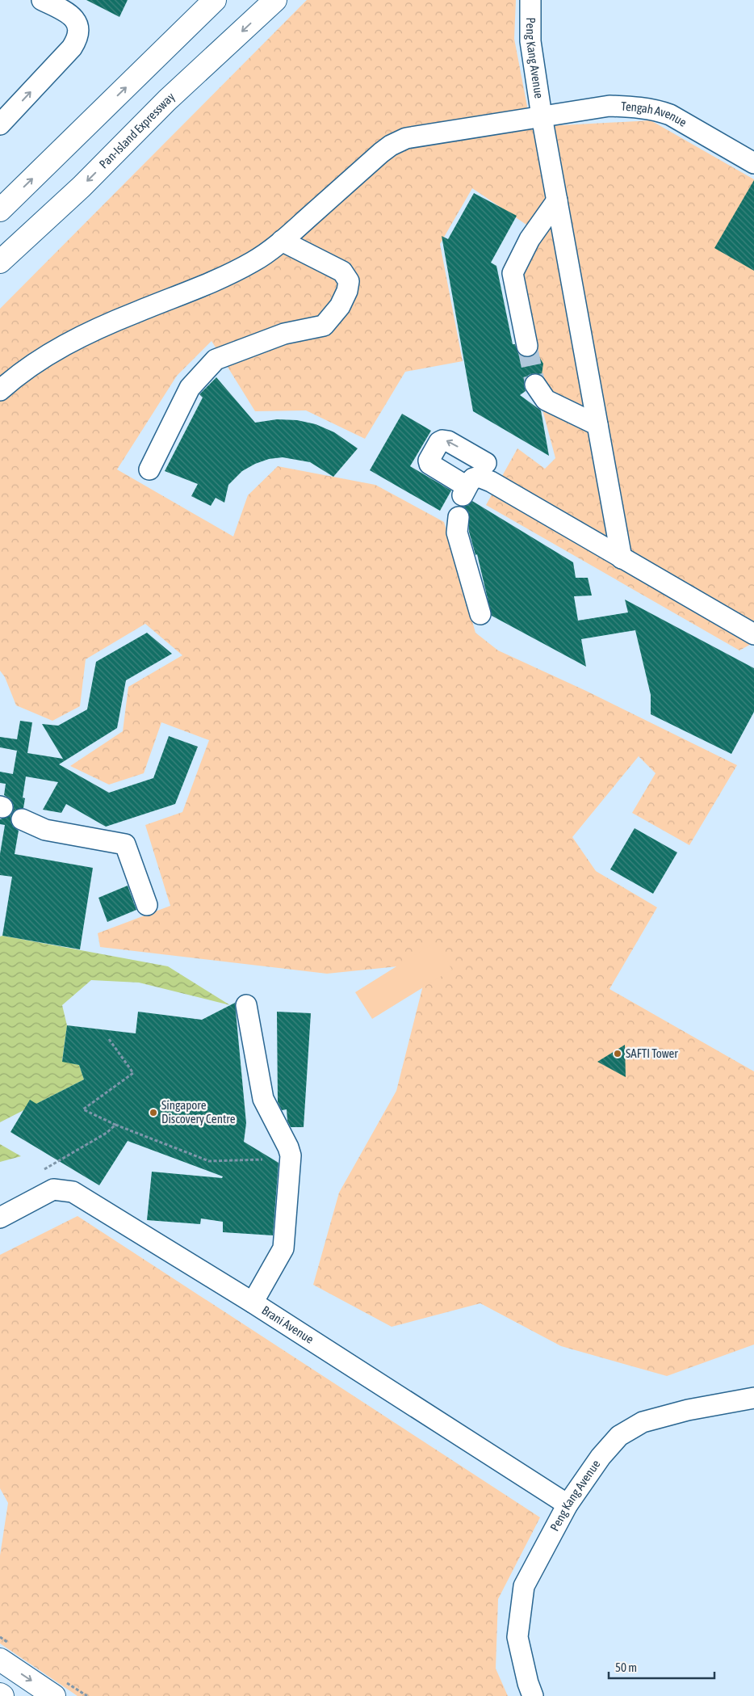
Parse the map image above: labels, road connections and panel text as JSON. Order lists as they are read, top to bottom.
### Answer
{
  "streets": {
    "main road": ["Pan-Island Expressway"],
    "lane": ["Peng Kang Avenue", "Tengah Avenue", "Brani Avenue"]
  },
  "crossings": [
    ["Peng Kang Avenue", "Tengah Avenue"],
    ["Peng Kang Avenue", "Brani Avenue"]
  ],
  "places": ["SAFTI Tower", "Singapore Discovery Centre"],
  "scale_bar": "50 m"
}
